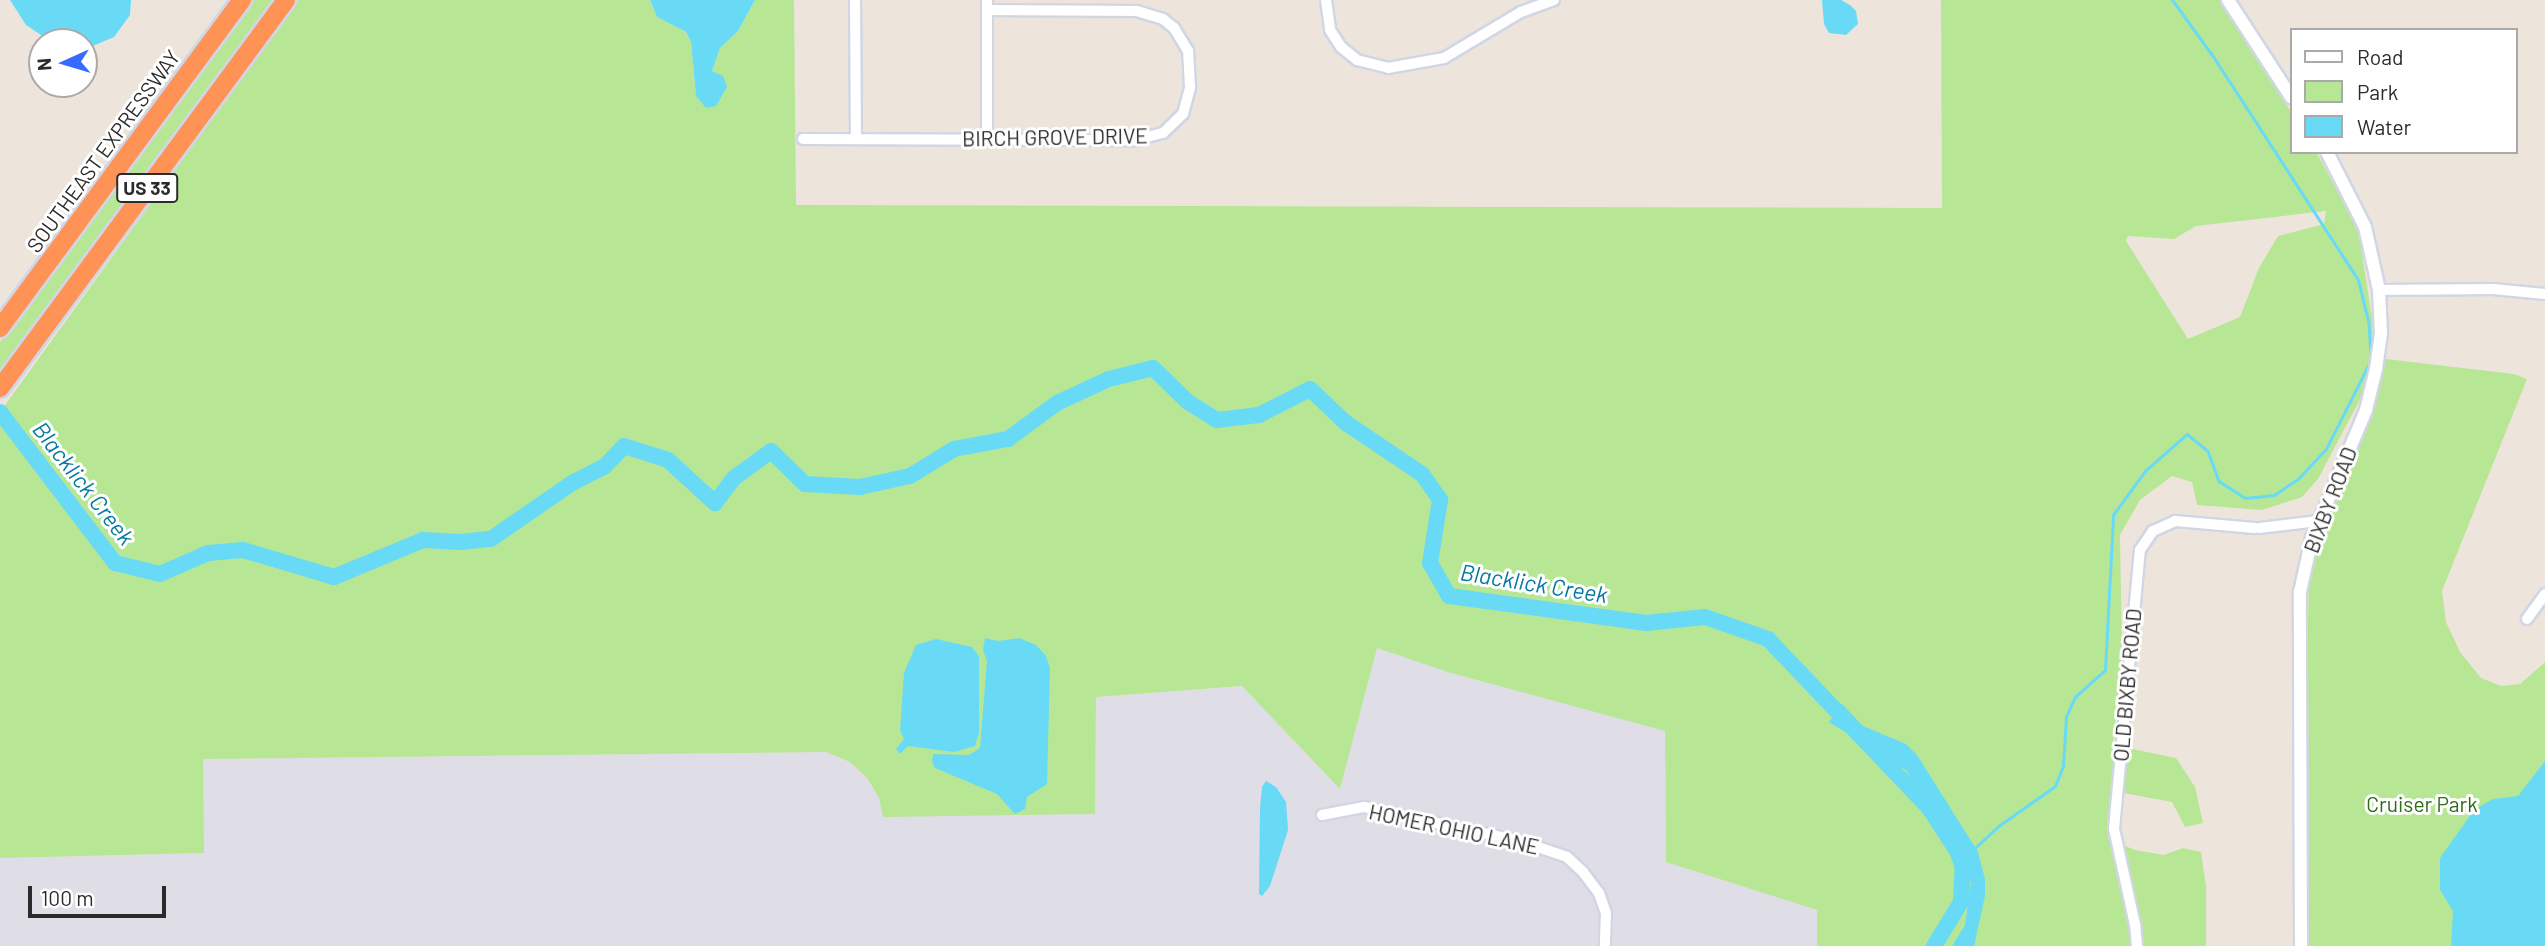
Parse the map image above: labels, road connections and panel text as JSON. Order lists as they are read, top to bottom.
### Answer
{
  "streets": {
    "highway": ["SOUTHEAST EXPRESSWAY", "US 33"],
    "street": [
      "BIRCH GROVE DRIVE",
      "BIXBY ROAD",
      "OLD BIXBY ROAD",
      "HOMER OHIO LANE"
    ]
  },
  "crossings": [
    ["BIXBY ROAD", "OLD BIXBY ROAD"]
  ],
  "water": ["Blacklick Creek"],
  "parks": ["Cruiser Park"],
  "legend": ["Road", "Park", "Water"],
  "scale_bar": "100 m",
  "north": "left"
}
